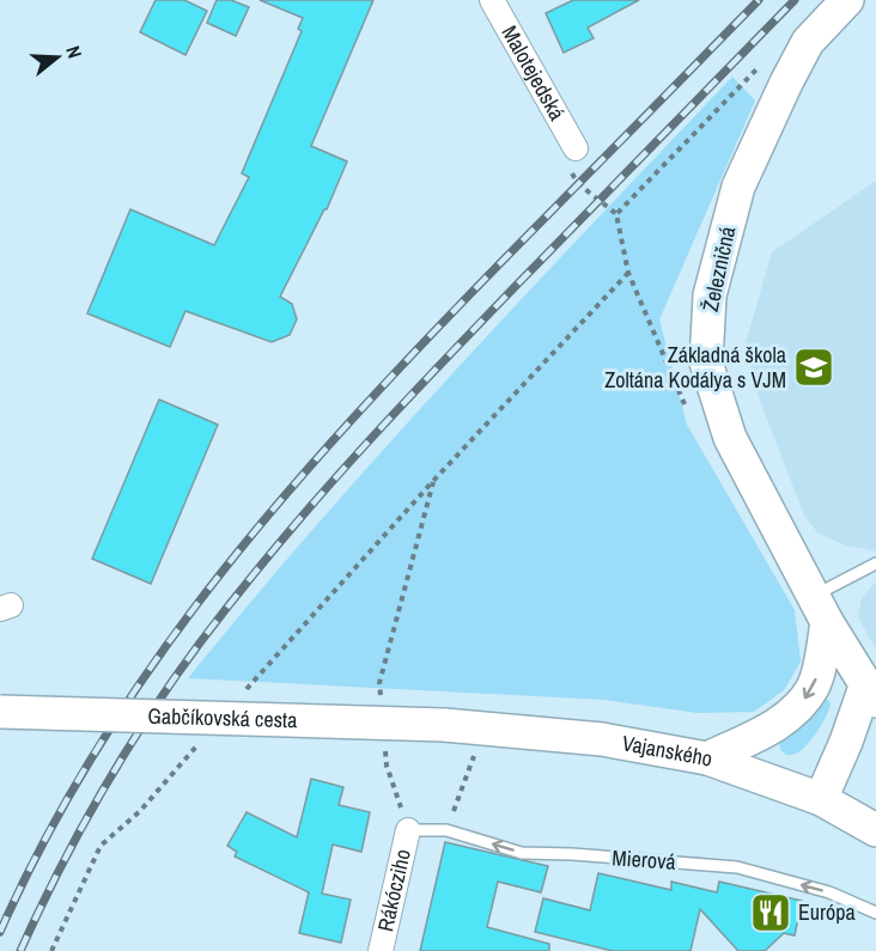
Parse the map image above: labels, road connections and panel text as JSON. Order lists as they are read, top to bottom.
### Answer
{
  "streets": {
    "street": [
      "Malotejedská",
      "Železničná",
      "Gabčíkovská cesta",
      "Vajanského",
      "Rákócziho"
    ],
    "lane": ["Mierová"]
  },
  "crossings": [
    ["Gabčíkovská cesta", "Vajanského"],
    ["Mierová", "Rákócziho"]
  ],
  "one_way": ["Mierová"],
  "places": {
    "school or university": ["Základná škola Zoltána Kodálya s VJM"],
    "restaurant": ["Európa"]
  },
  "north": "right"
}
